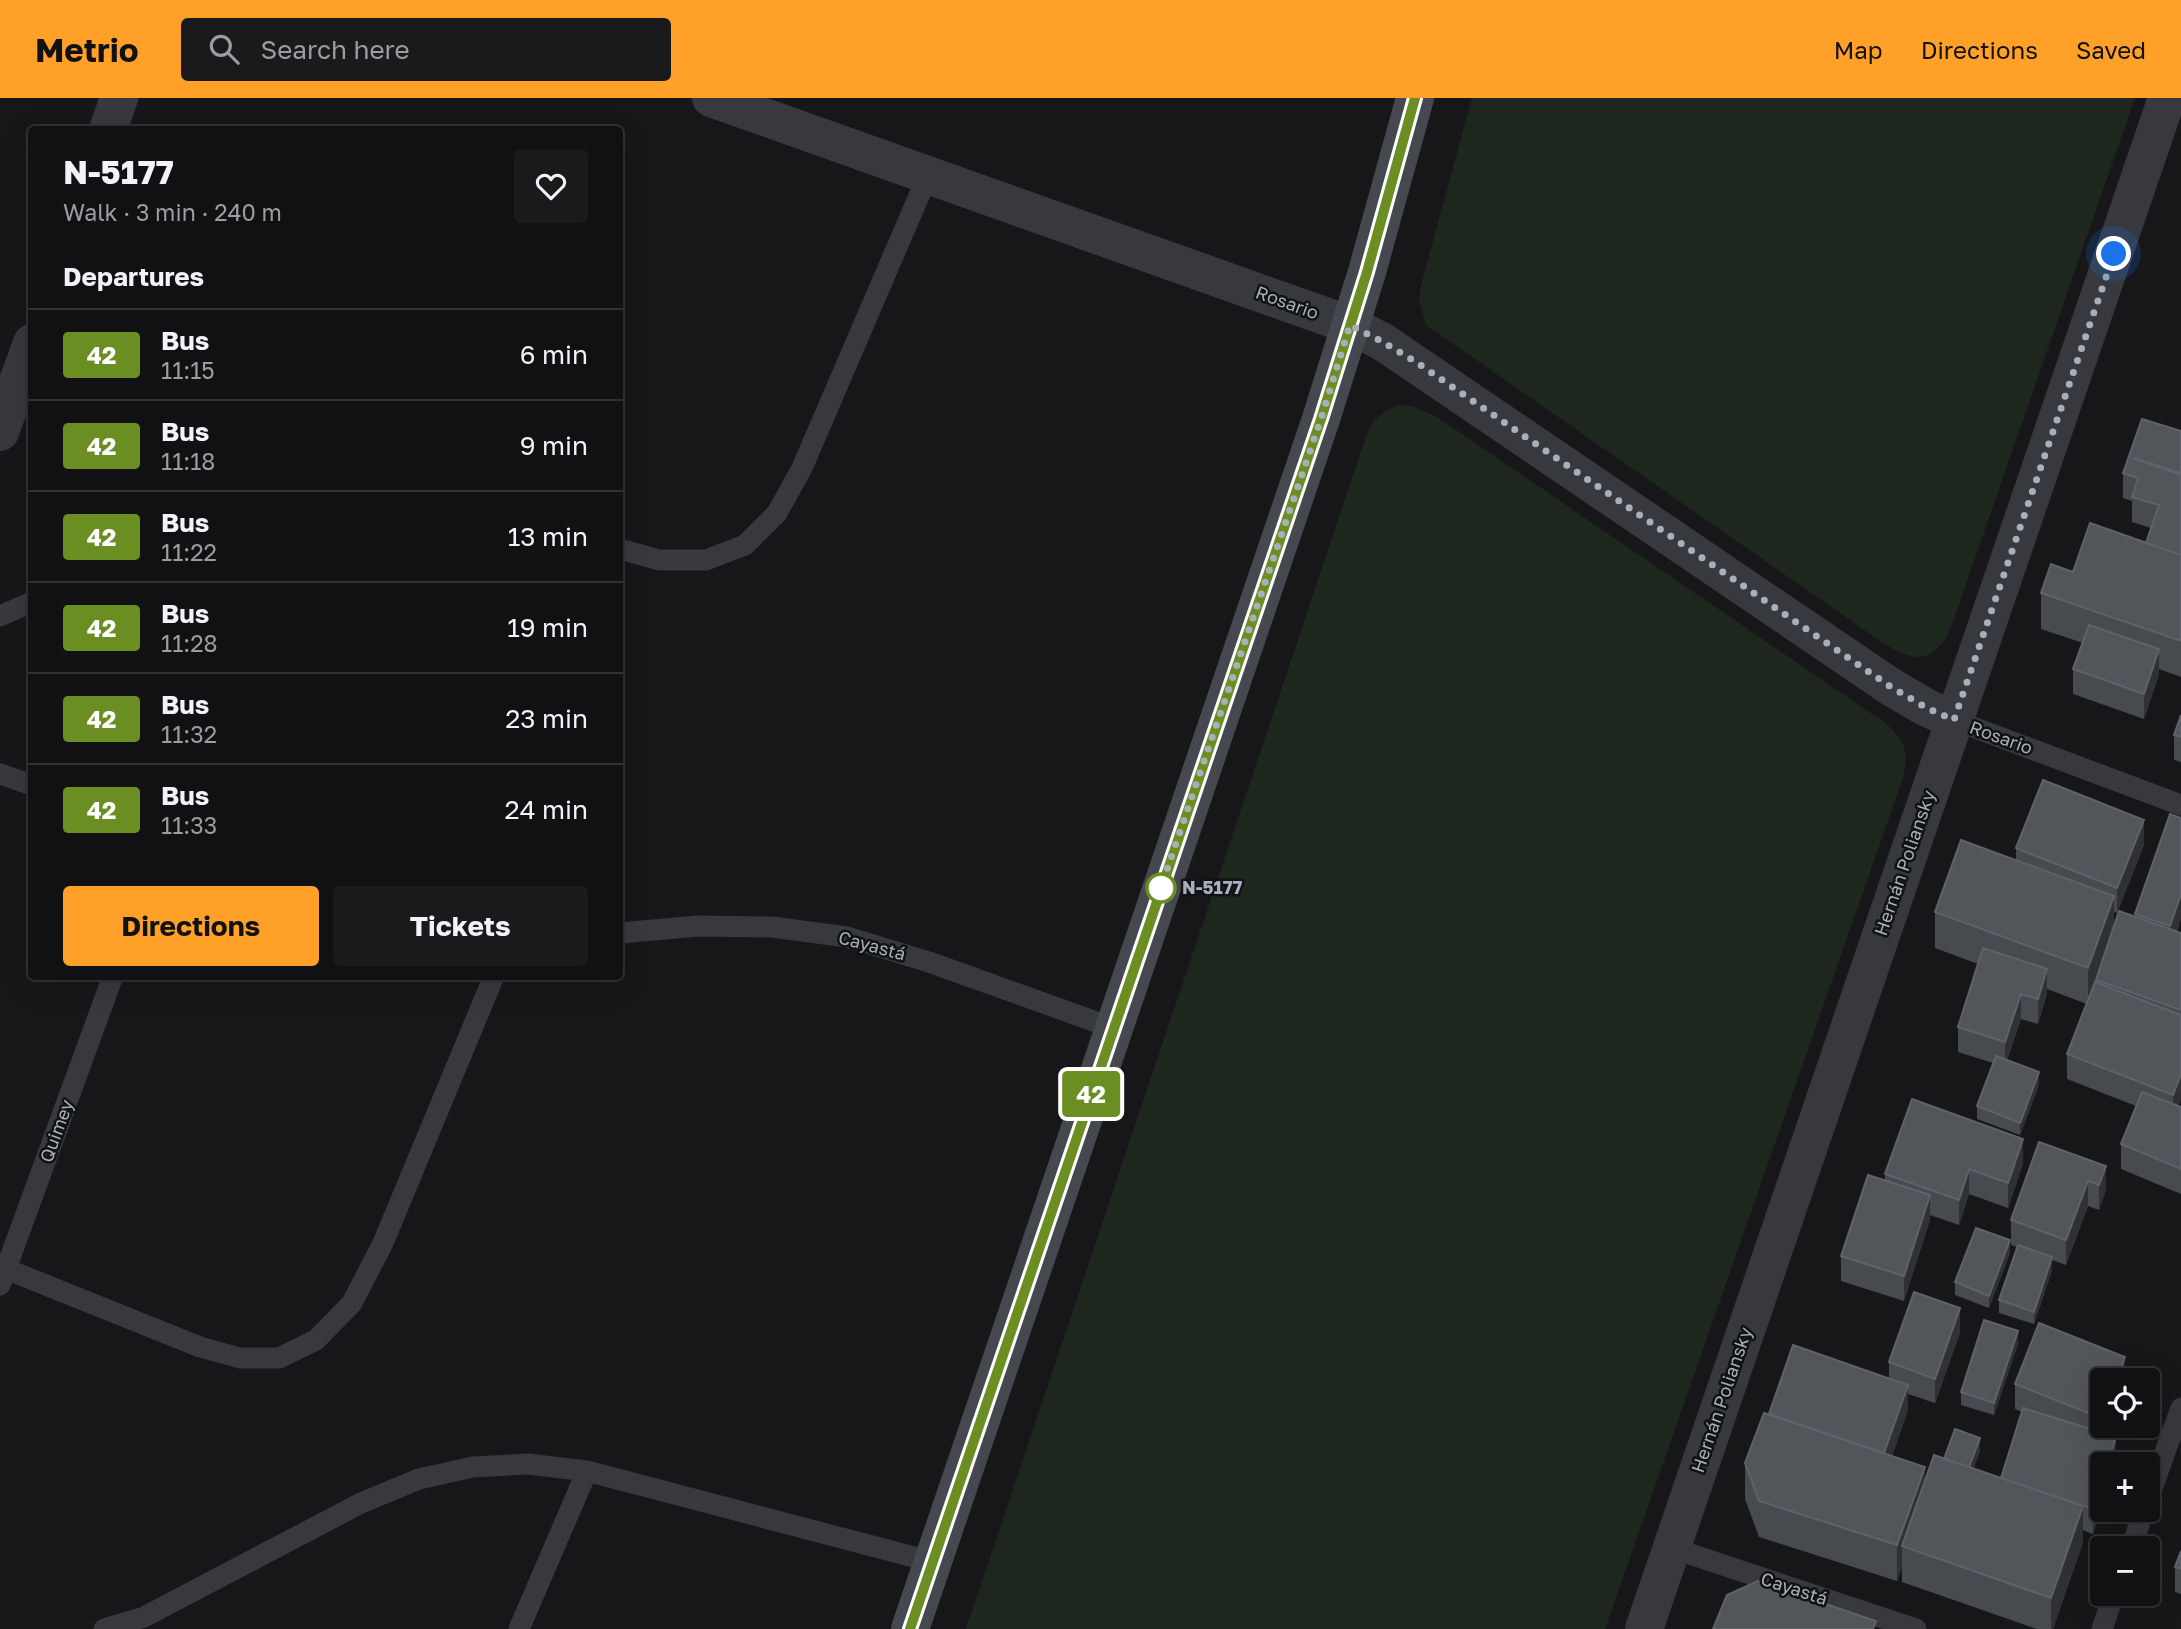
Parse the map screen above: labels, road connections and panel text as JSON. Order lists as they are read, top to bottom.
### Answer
{
  "streets": {
    "street": ["Rosario", "Hernán Poliansky"],
    "lane": ["Cayastá", "Quimey"]
  },
  "crossings": [
    ["Rosario", "Hernán Poliansky"],
    ["Hernán Poliansky", "Cayastá"]
  ],
  "places": ["N-5177"],
  "lines": ["bus line 42"],
  "page": {
    "header": "Metrio",
    "search": "Search here",
    "nav": ["Map", "Directions", "Saved"],
    "on_map": "42",
    "heading": [
      ["N-5177", "Walk · 3 min · 240 m"],
      "Departures"
    ],
    "list": [
      {
        "mark": "42",
        "name": "Bus",
        "note": "11:15",
        "value": "6 min"
      },
      {
        "mark": "42",
        "name": "Bus",
        "note": "11:18",
        "value": "9 min"
      },
      {
        "mark": "42",
        "name": "Bus",
        "note": "11:22",
        "value": "13 min"
      },
      {
        "mark": "42",
        "name": "Bus",
        "note": "11:28",
        "value": "19 min"
      },
      {
        "mark": "42",
        "name": "Bus",
        "note": "11:32",
        "value": "23 min"
      },
      {
        "mark": "42",
        "name": "Bus",
        "note": "11:33",
        "value": "24 min"
      }
    ],
    "buttons": ["Directions", "Tickets"],
    "map_buttons": ["+", "−"]
  }
}
